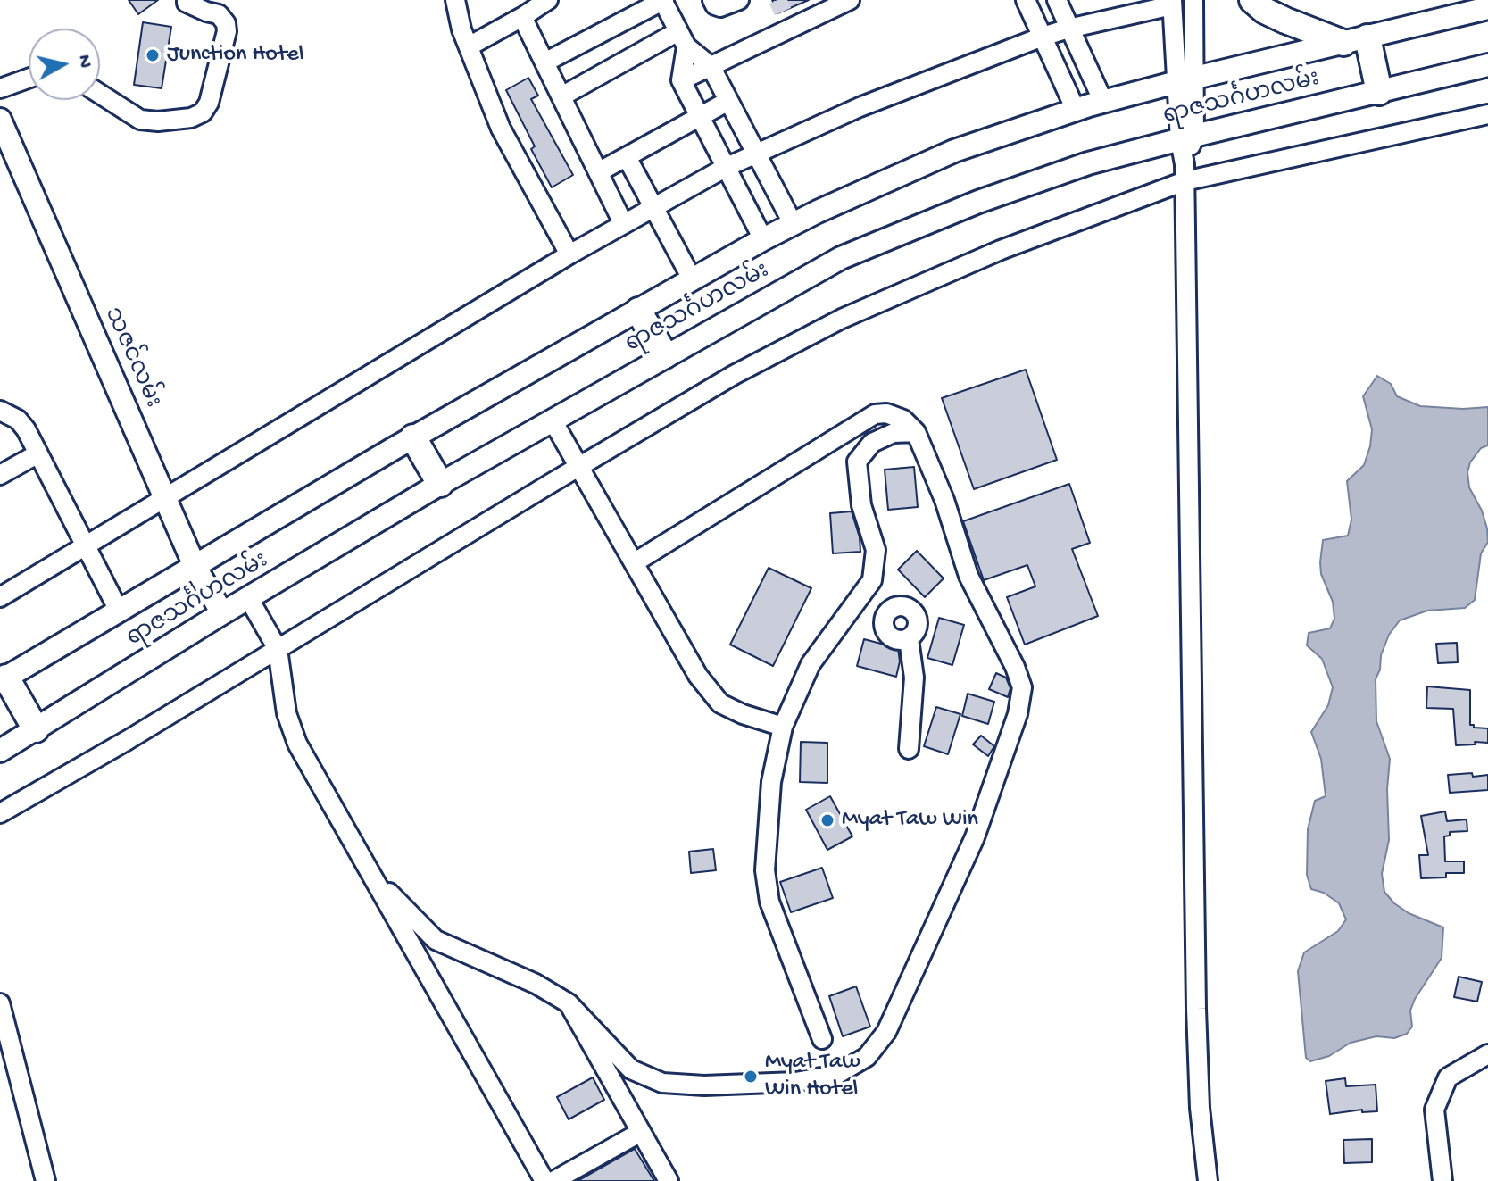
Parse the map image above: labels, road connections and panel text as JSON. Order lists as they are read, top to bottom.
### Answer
{
  "streets": {
    "main road": ["ရာဇသင်္ဂဟလမ်း", "သဇင်လမ်း"]
  },
  "crossings": [
    ["ရာဇသင်္ဂဟလမ်း", "သဇင်လမ်း"]
  ],
  "places": ["Junction Hotel", "Myat Taw Win", "Myat Taw Win Hotel"],
  "north": "right"
}
